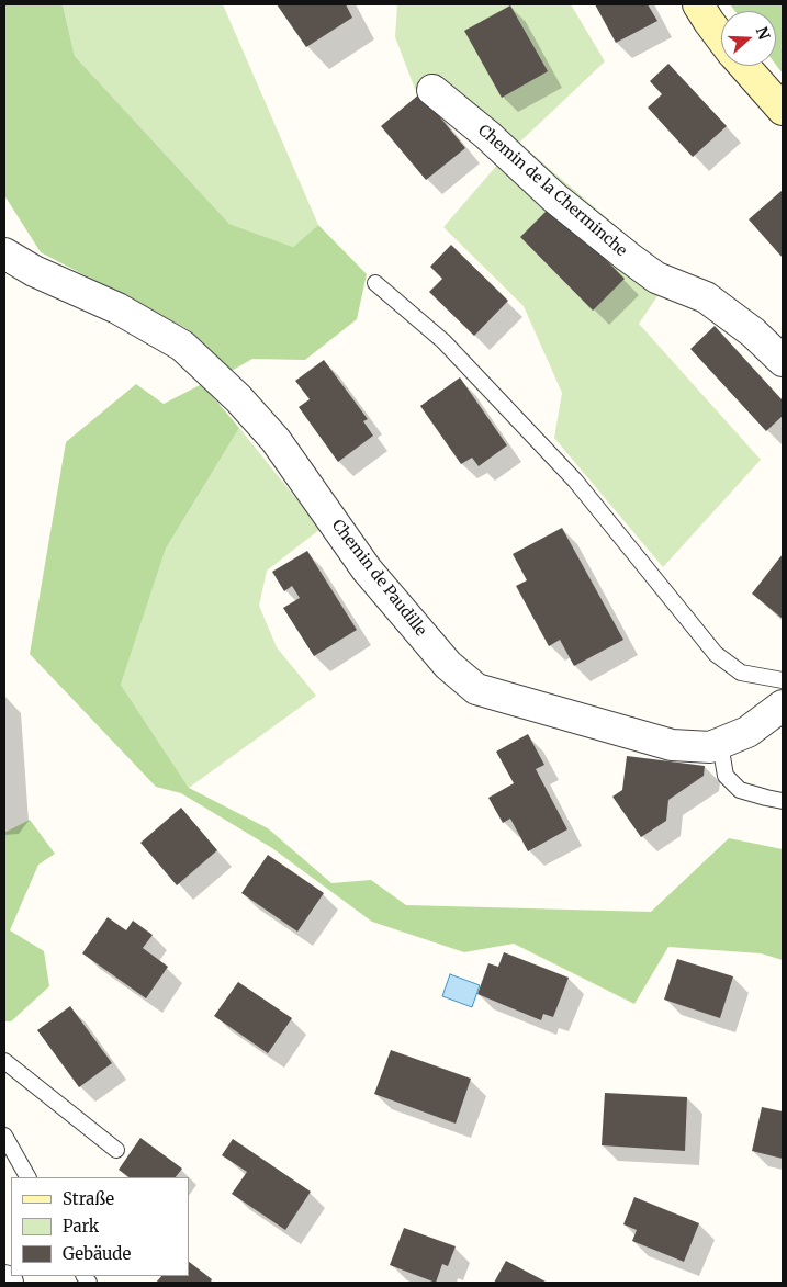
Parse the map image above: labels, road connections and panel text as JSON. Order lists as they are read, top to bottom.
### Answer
{
  "streets": {
    "street": ["Chemin de la Cherminche", "Chemin de Paudille"]
  },
  "legend": ["Straße", "Park", "Gebäude"],
  "north": "right"
}
